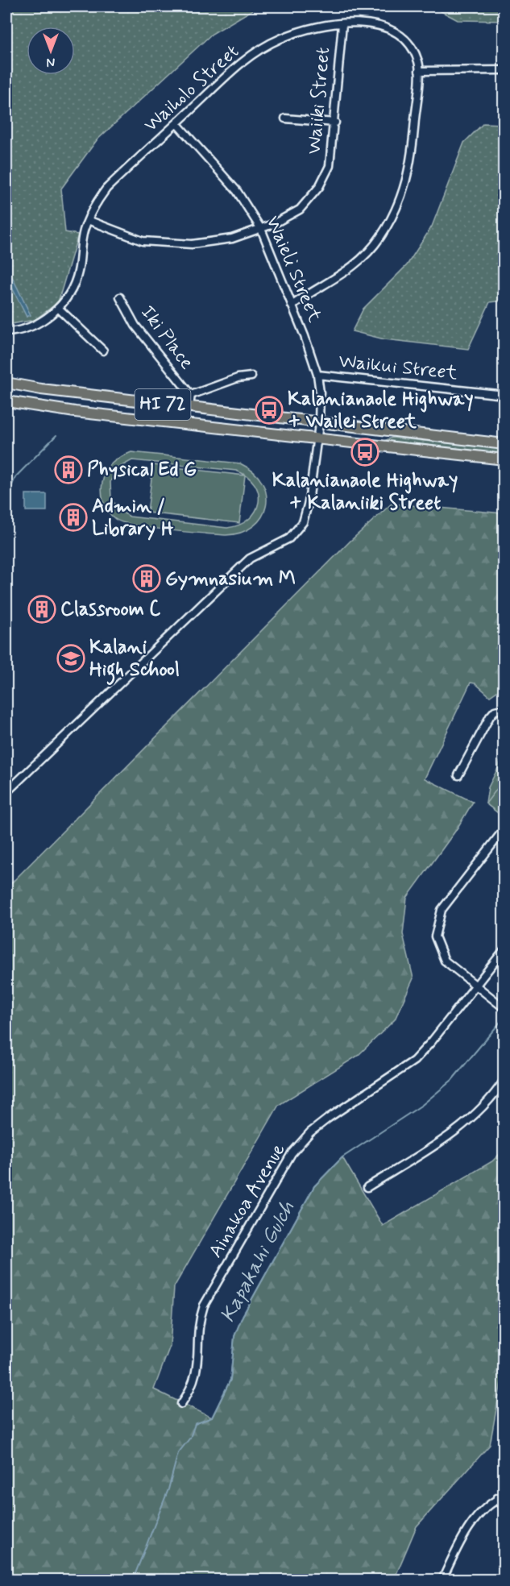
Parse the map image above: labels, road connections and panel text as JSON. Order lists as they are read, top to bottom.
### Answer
{
  "streets": {
    "highway": ["HI 72"],
    "street": [
      "Waiholo Street",
      "Waiiki Street",
      "Waieli Street",
      "Iki Place",
      "Waikui Street",
      "Ainakoa Avenue"
    ]
  },
  "crossings": [
    ["Waiholo Street", "Waiiki Street"],
    ["Waiholo Street", "Waieli Street"],
    ["Waiiki Street", "Waieli Street"],
    ["Waieli Street", "Waikui Street"],
    ["Waieli Street", "HI 72"],
    ["Iki Place", "HI 72"]
  ],
  "water": ["Kapakahi Gulch"],
  "places": {
    "bus stop": ["Kalanianaole Highway + Wailei Street", "Kalanianaole Highway + Kalaniiki Street"],
    "building": [
      "Physical Ed G",
      "Admin / Library H",
      "Gymnasium M",
      "Classroom C"
    ],
    "school or university": ["Kalani High School"]
  },
  "north": "bottom"
}
